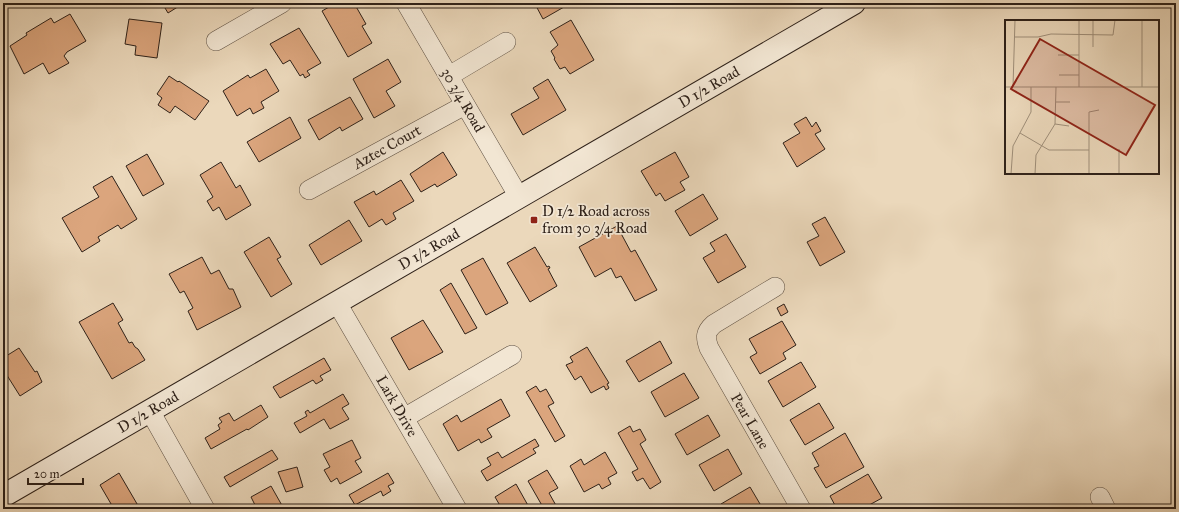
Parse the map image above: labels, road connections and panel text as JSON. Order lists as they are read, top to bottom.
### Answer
{
  "streets": {
    "main road": ["D 1/2 Road"],
    "street": [
      "30 3/4 Road",
      "Aztec Court",
      "Lark Drive",
      "Pear Lane"
    ]
  },
  "crossings": [
    ["D 1/2 Road", "30 3/4 Road"],
    ["D 1/2 Road", "Lark Drive"],
    ["30 3/4 Road", "Aztec Court"]
  ],
  "places": {
    "transit": ["D 1/2 Road across from 30 3/4 Road"]
  },
  "scale_bar": "20 m"
}
